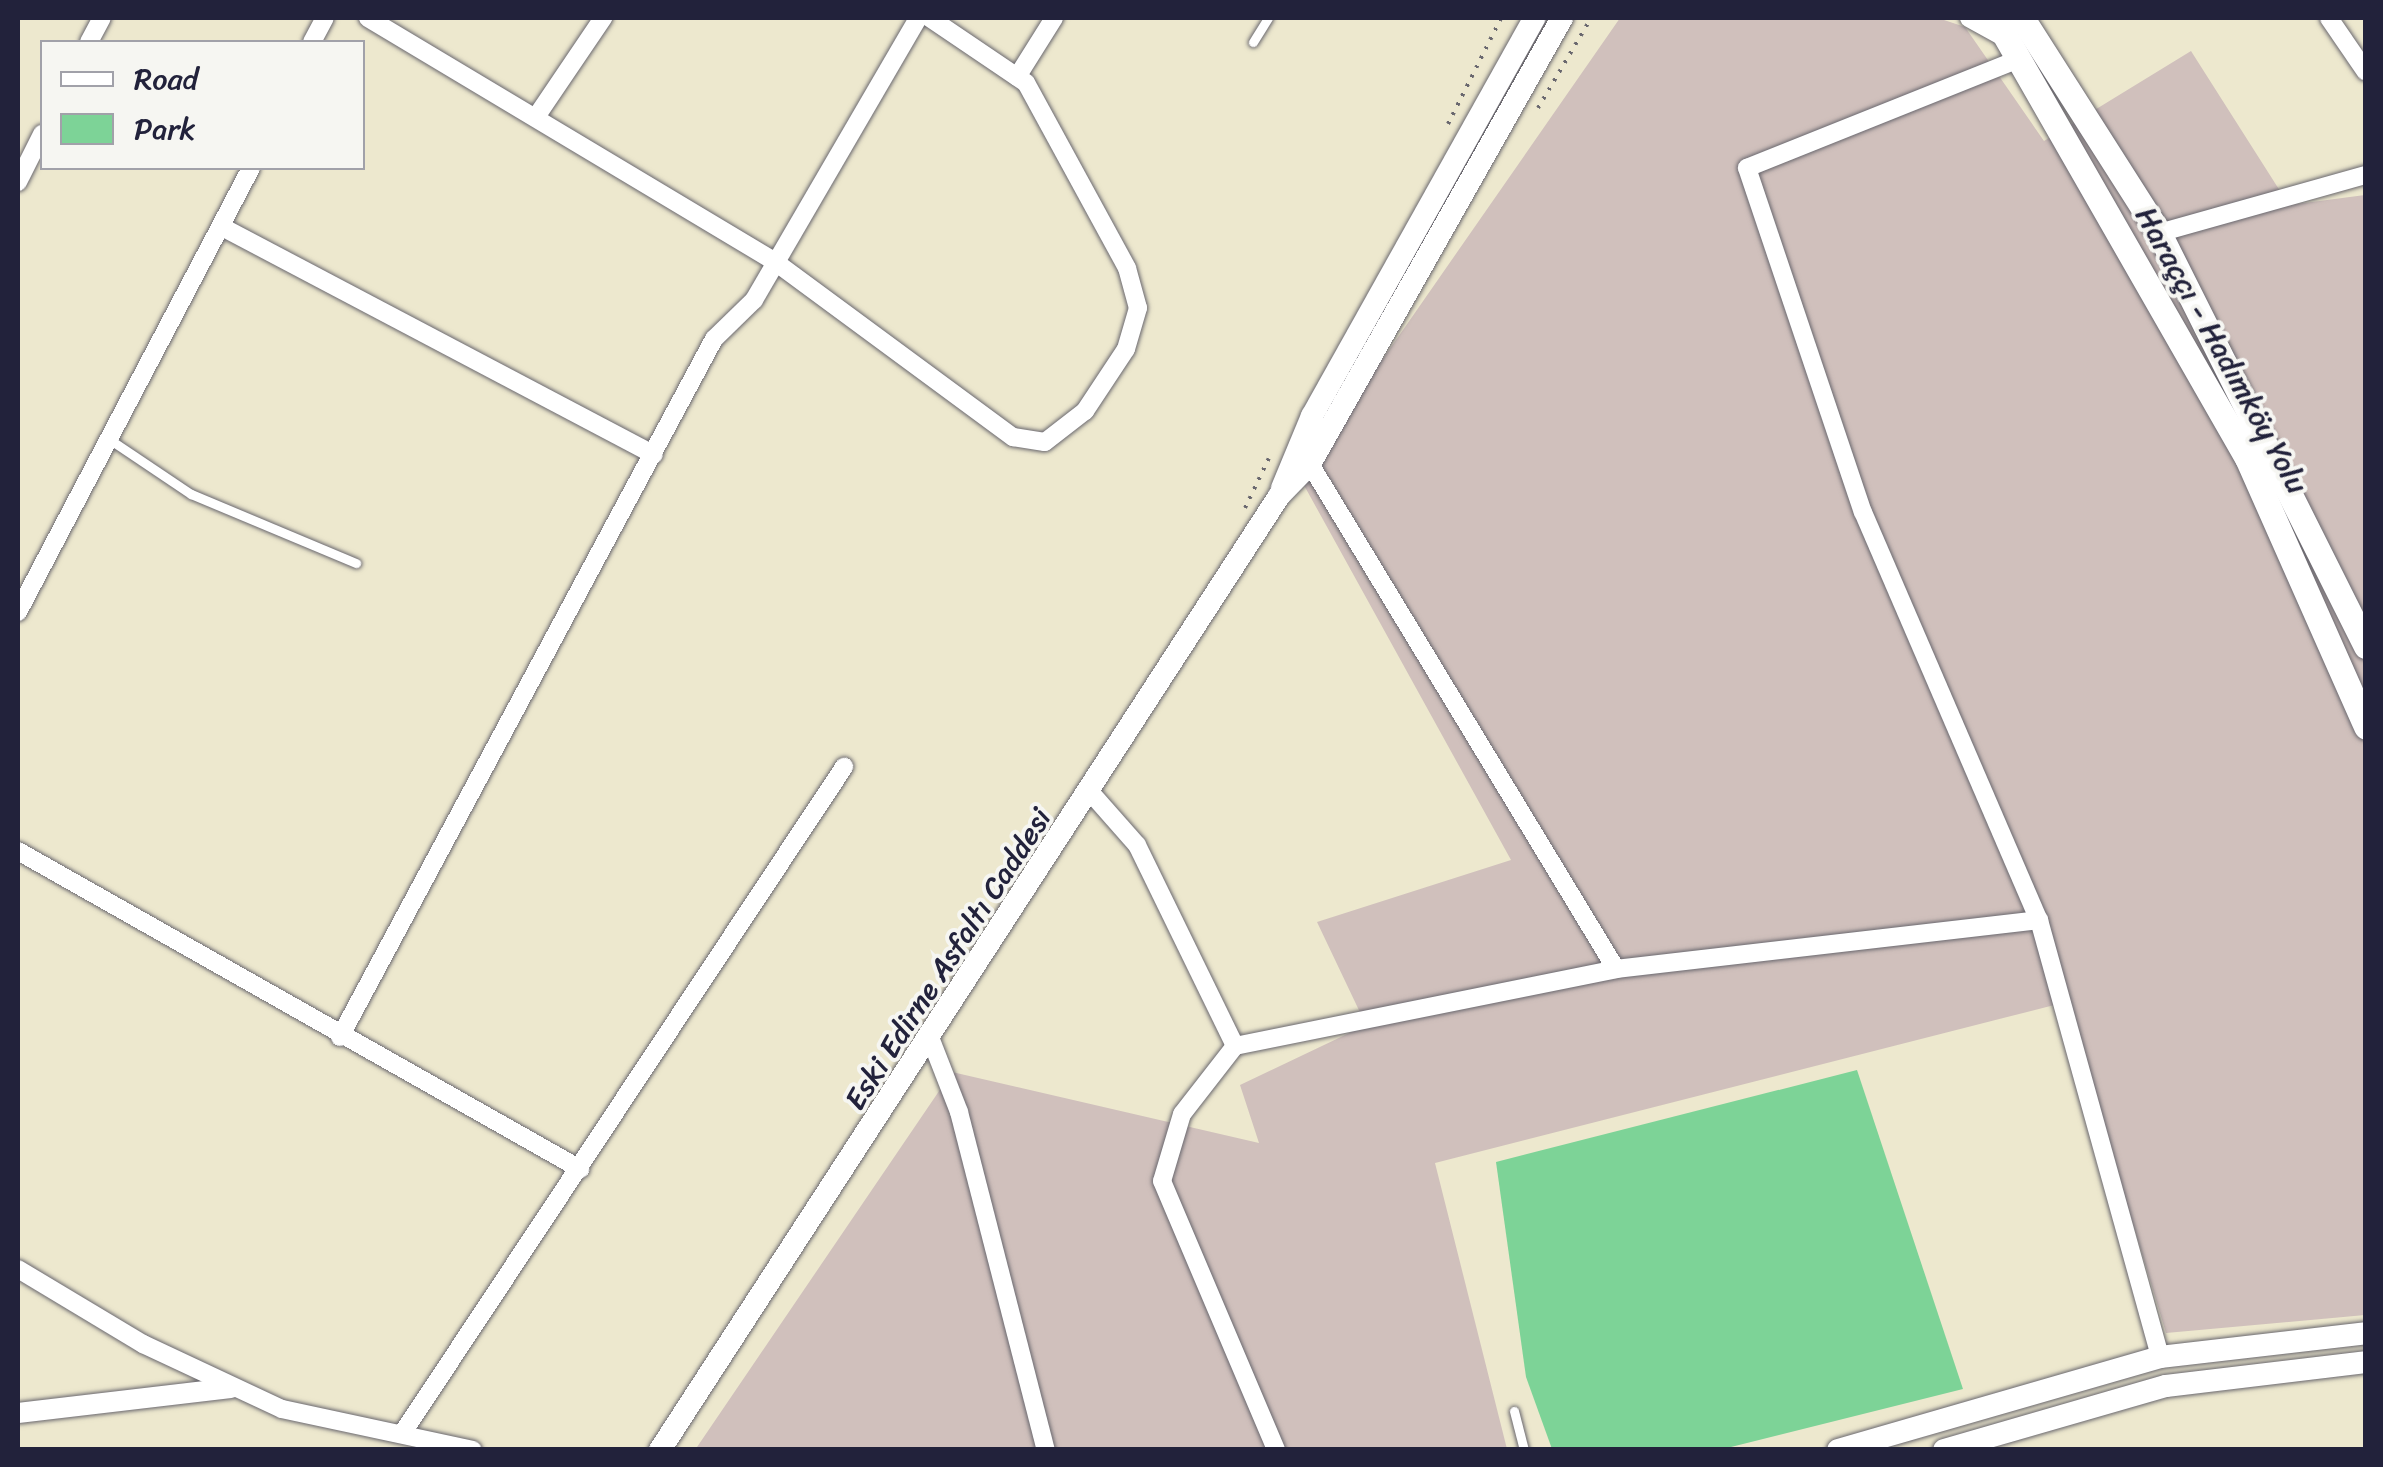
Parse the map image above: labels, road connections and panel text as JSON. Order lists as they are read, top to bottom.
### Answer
{
  "streets": {
    "main road": ["Haraççı - Hadımköy Yolu", "Eski Edirne Asfaltı Caddesi"]
  },
  "legend": ["Road", "Park"]
}
